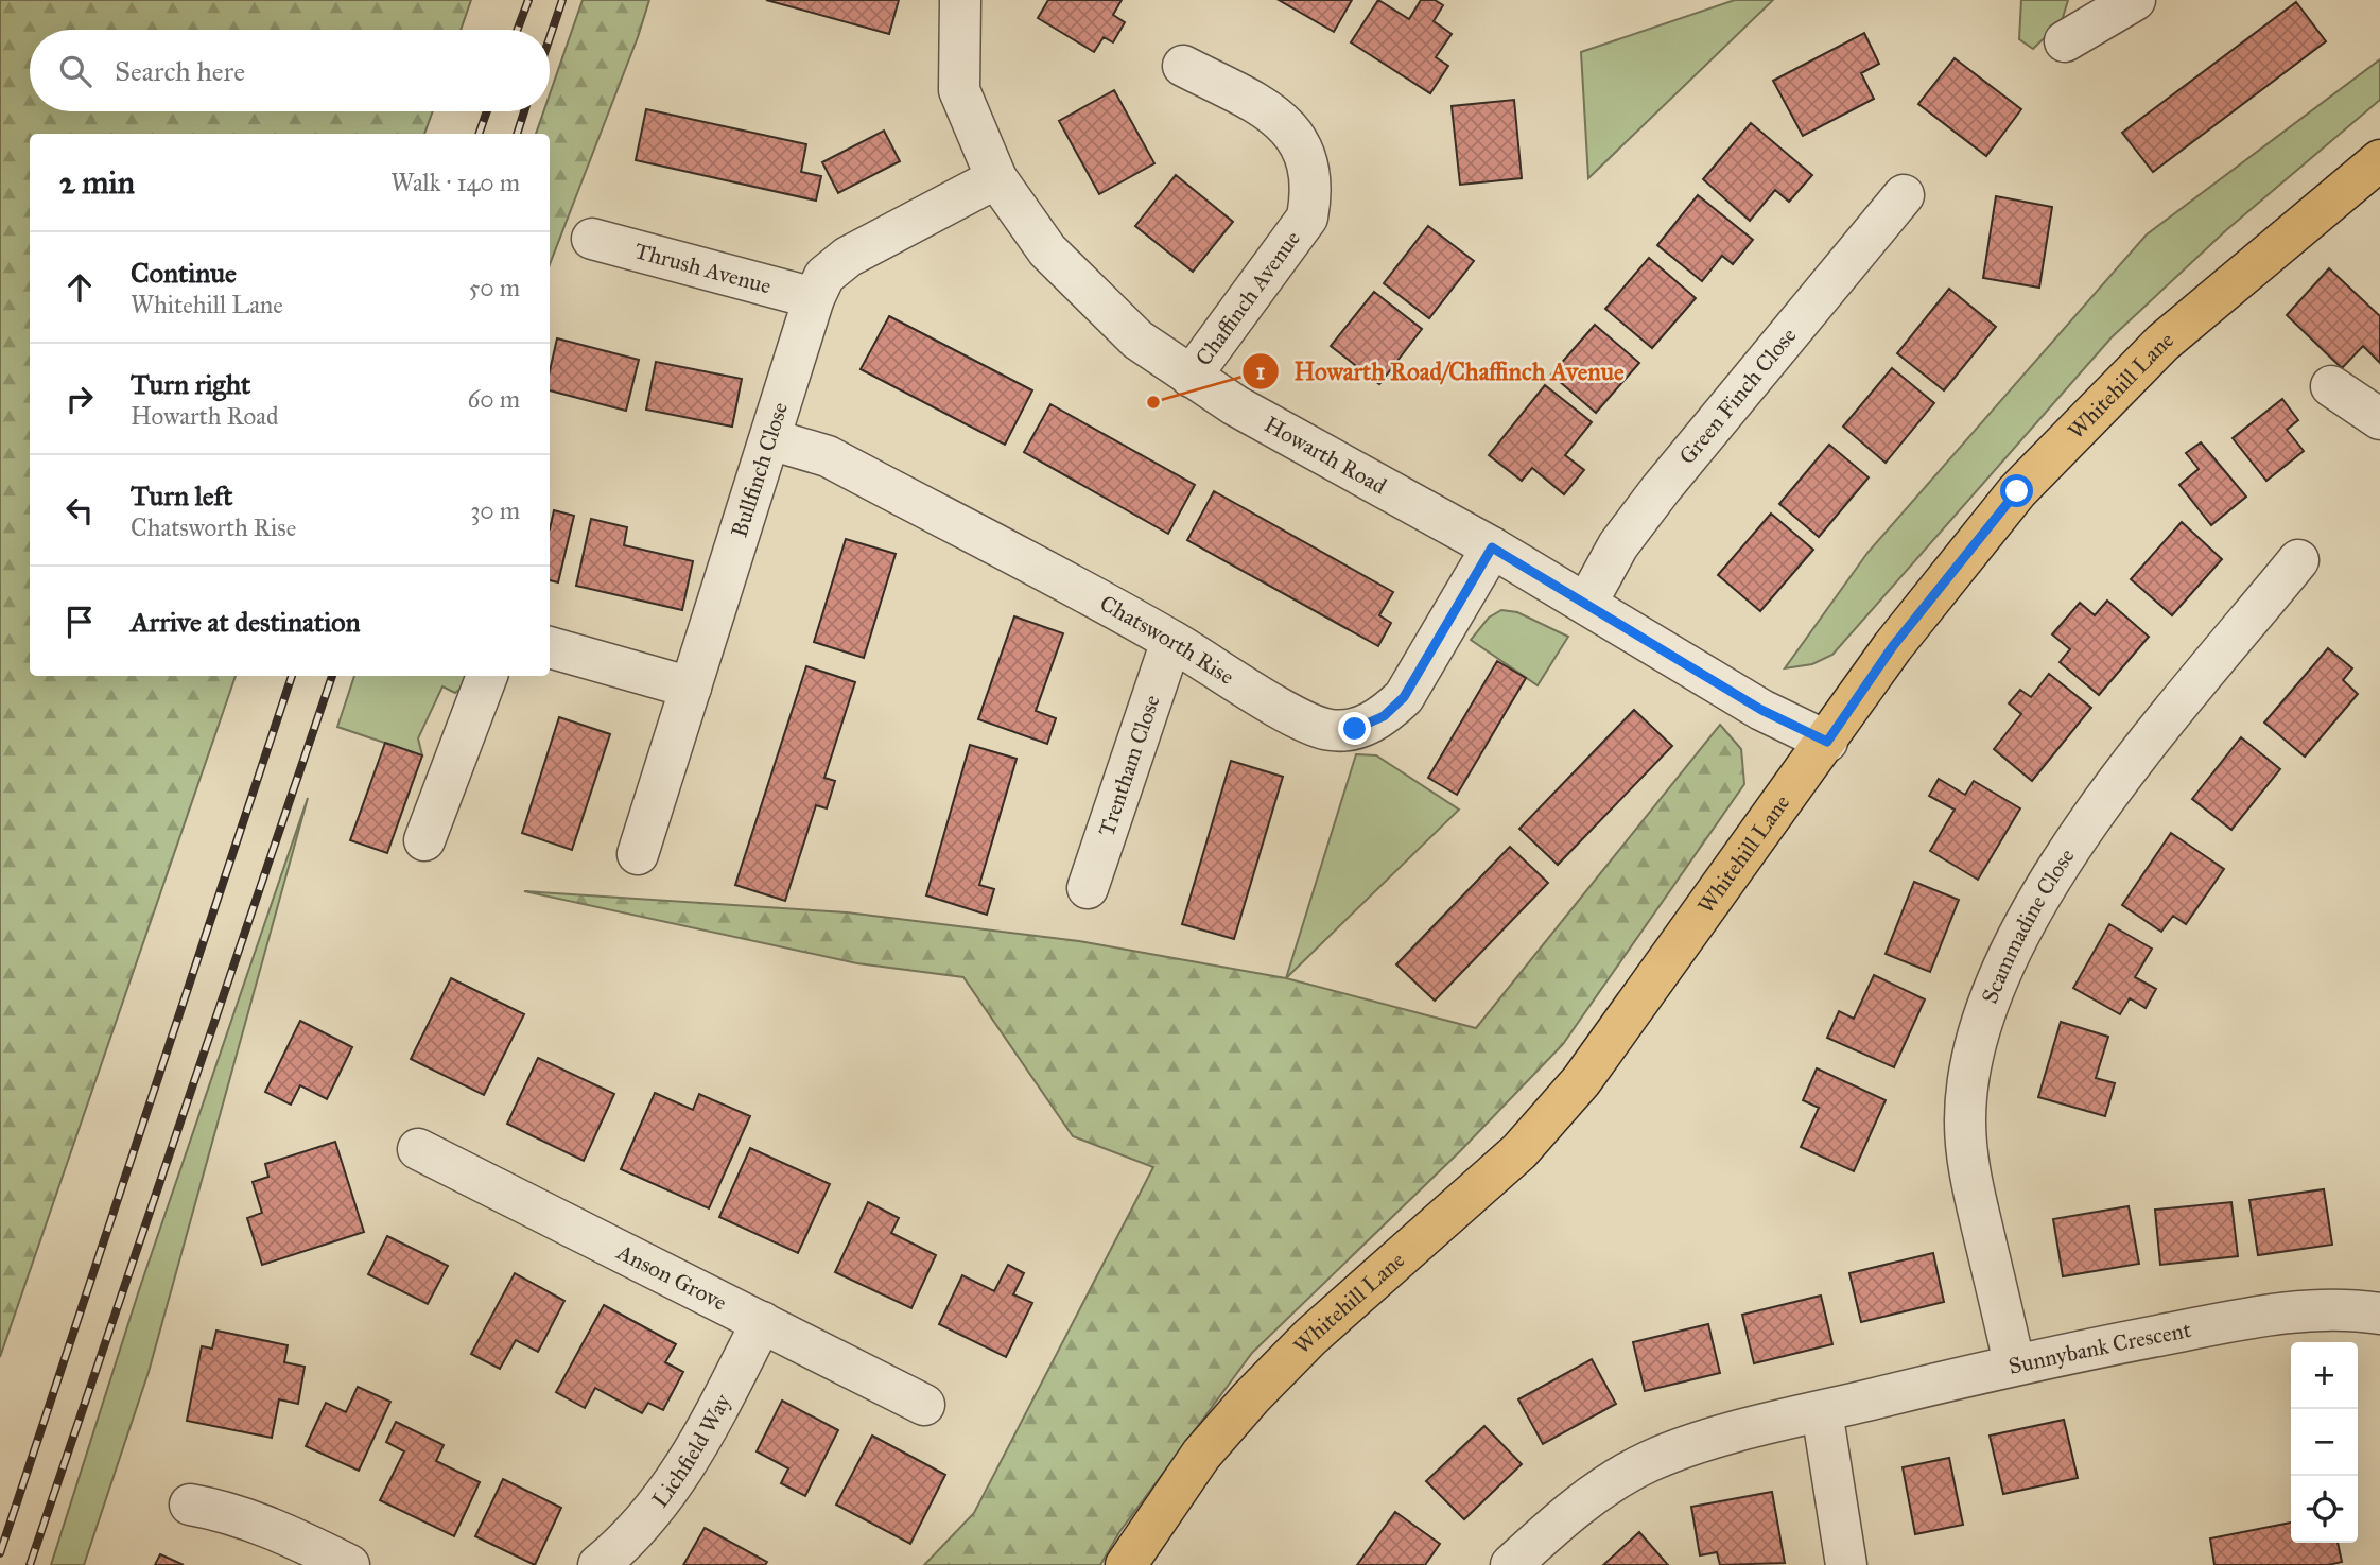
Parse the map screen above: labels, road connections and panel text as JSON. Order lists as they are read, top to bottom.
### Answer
{
  "streets": {
    "main road": ["Whitehill Lane"],
    "street": [
      "Thrush Avenue",
      "Chaffinch Avenue",
      "Green Finch Close",
      "Howarth Road",
      "Bullfinch Close",
      "Chatsworth Rise",
      "Trentham Close",
      "Scammadine Close",
      "Anson Grove",
      "Sunnybank Crescent",
      "Lichfield Way"
    ]
  },
  "crossings": [
    ["Thrush Avenue", "Bullfinch Close"],
    ["Chaffinch Avenue", "Howarth Road"],
    ["Whitehill Lane", "Howarth Road"],
    ["Green Finch Close", "Howarth Road"],
    ["Howarth Road", "Bullfinch Close"],
    ["Howarth Road", "Chatsworth Rise"],
    ["Bullfinch Close", "Chatsworth Rise"],
    ["Chatsworth Rise", "Trentham Close"],
    ["Scammadine Close", "Sunnybank Crescent"],
    ["Anson Grove", "Lichfield Way"]
  ],
  "places": ["Howarth Road/Chaffinch Avenue"],
  "page": {
    "search": "Search here",
    "heading": ["2 min", "Walk · 140 m"],
    "list": [
      ["Continue", "Whitehill Lane", "50 m"],
      ["Turn right", "Howarth Road", "60 m"],
      ["Turn left", "Chatsworth Rise", "30 m"],
      "Arrive at destination"
    ],
    "map_buttons": ["+", "−"]
  }
}
